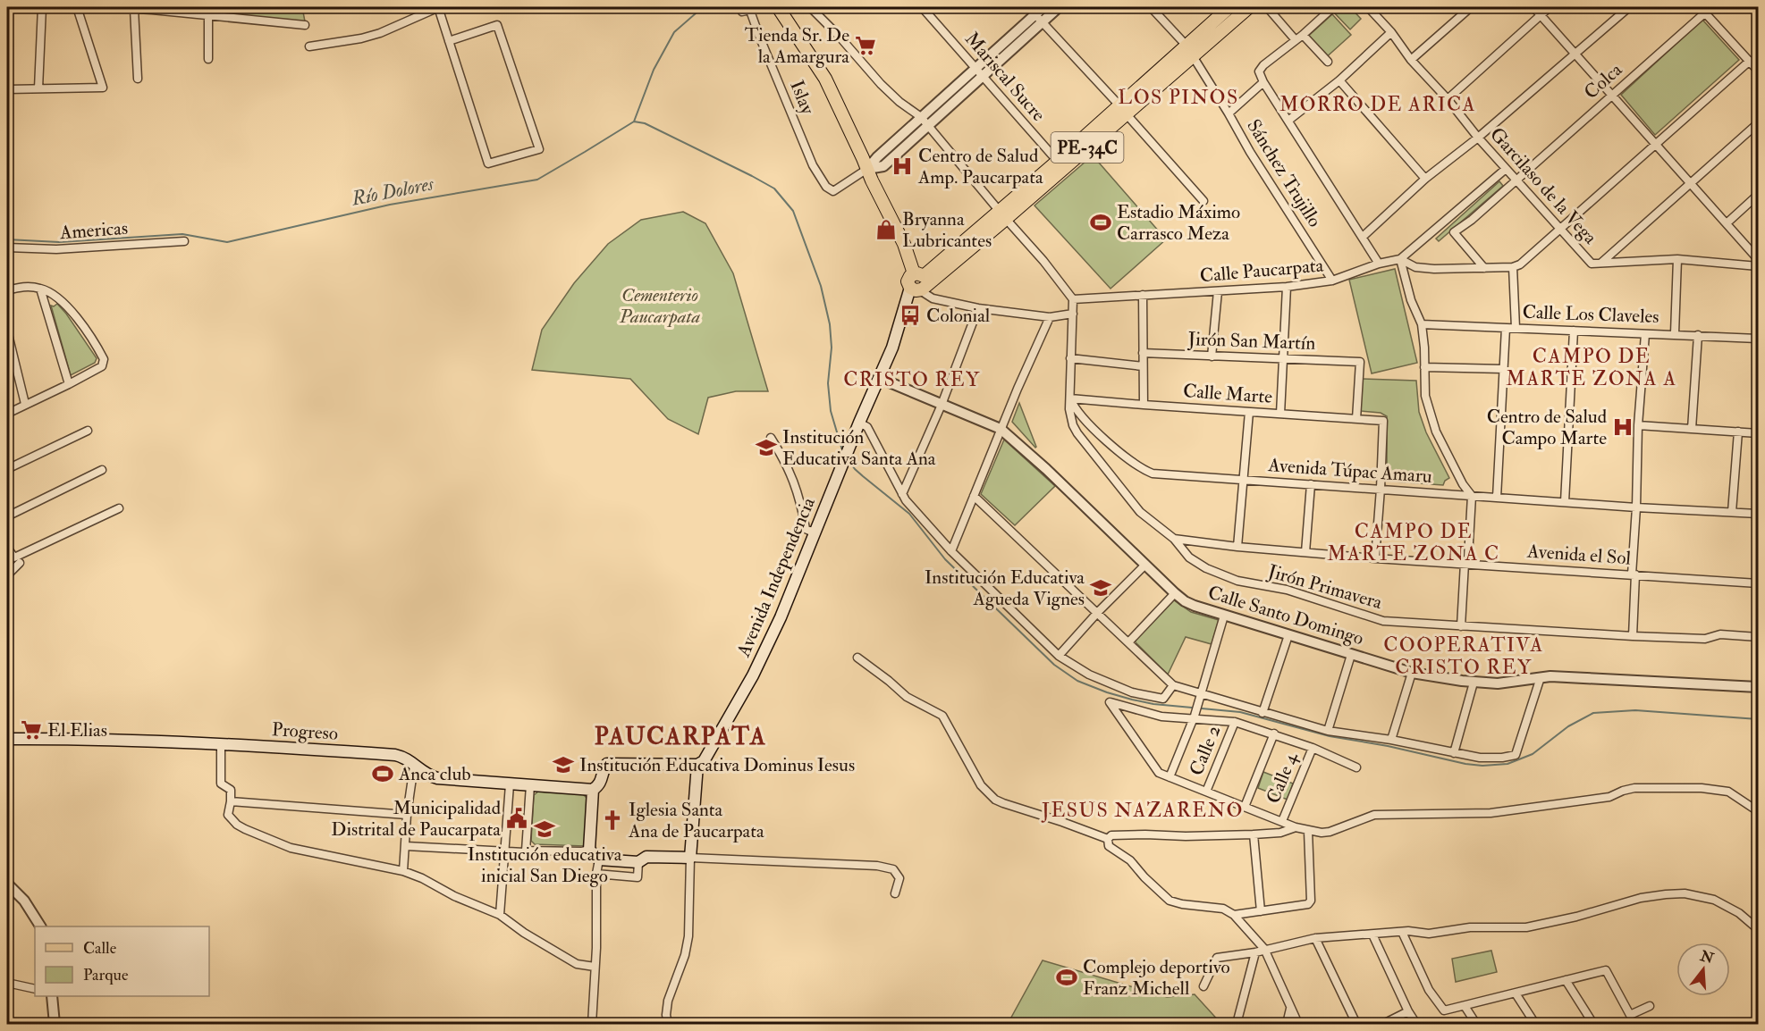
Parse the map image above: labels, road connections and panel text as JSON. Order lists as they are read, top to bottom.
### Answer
{
  "streets": {
    "main road": ["PE-34C", "Avenida Independencia", "Progreso"],
    "street": [
      "Mariscal Sucre",
      "Colca",
      "Islay",
      "Sánchez Trujillo",
      "Garcilaso de la Vega",
      "Americas",
      "Calle Paucarpata",
      "Calle Los Claveles",
      "Jirón San Martín",
      "Calle Marte",
      "Avenida Túpac Amaru",
      "Avenida el Sol",
      "Jirón Primavera",
      "Calle Santo Domingo",
      "Calle 2",
      "Calle 4"
    ]
  },
  "crossings": [
    ["Mariscal Sucre", "PE-34C"],
    ["Colca", "Garcilaso de la Vega"],
    ["PE-34C", "Sánchez Trujillo"],
    ["PE-34C", "Avenida Independencia"],
    ["Sánchez Trujillo", "Calle Paucarpata"],
    ["Jirón San Martín", "Calle Marte"],
    ["Calle Marte", "Avenida Túpac Amaru"],
    ["Calle Marte", "Jirón Primavera"],
    ["Avenida Túpac Amaru", "Jirón Primavera"],
    ["Avenida el Sol", "Jirón Primavera"],
    ["Avenida Independencia", "Calle Santo Domingo"]
  ],
  "districts": [
    "LOS PINOS",
    "MORRO DE ARICA",
    "CAMPO DE MARTE ZONA A",
    "CRISTO REY",
    "CAMPO DE MARTE ZONA C",
    "COOPERATIVA CRISTO REY",
    "PAUCARPATA",
    "JESUS NAZARENO"
  ],
  "water": ["Río Dolores"],
  "parks": ["Cementerio Paucarpata"],
  "places": {
    "supermarket": ["Tienda Sr. De la Amargura", "El Elias"],
    "hospital": ["Centro de Salud Amp. Paucarpata", "Centro de Salud Campo Marte"],
    "sports": ["Estadio Máximo Carrasco Meza", "Anca club", "Complejo deportivo Franz Michell"],
    "shop": ["Bryanna Lubricantes"],
    "bus stop": ["Colonial"],
    "school or university": [
      "Institución Educativa Santa Ana",
      "Institución Educativa Agueda Vignes",
      "Institución Educativa Dominus Iesus",
      "Institución educativa inicial San Diego"
    ],
    "public building": ["Municipalidad Distrital de Paucarpata"],
    "church": ["Iglesia Santa Ana de Paucarpata"]
  },
  "legend": ["Calle", "Parque"],
  "north": "top"
}
